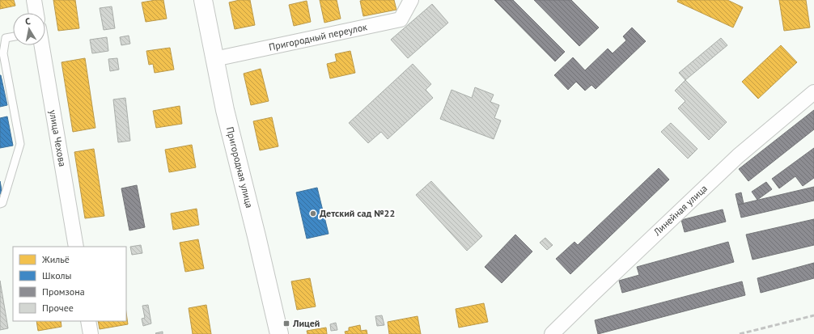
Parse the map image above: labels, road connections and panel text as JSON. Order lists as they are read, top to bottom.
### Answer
{
  "streets": {
    "main road": ["Пригородная улица"],
    "street": ["Пригородный переулок", "улица Чехова", "Линейная улица"]
  },
  "crossings": [
    ["Пригородный переулок", "Пригородная улица"]
  ],
  "places": {
    "other": ["Детский сад №22"],
    "transit": ["Лицей"]
  },
  "legend": [
    "Жильё",
    "Школы",
    "Промзона",
    "Прочее"
  ],
  "north": "top"
}
